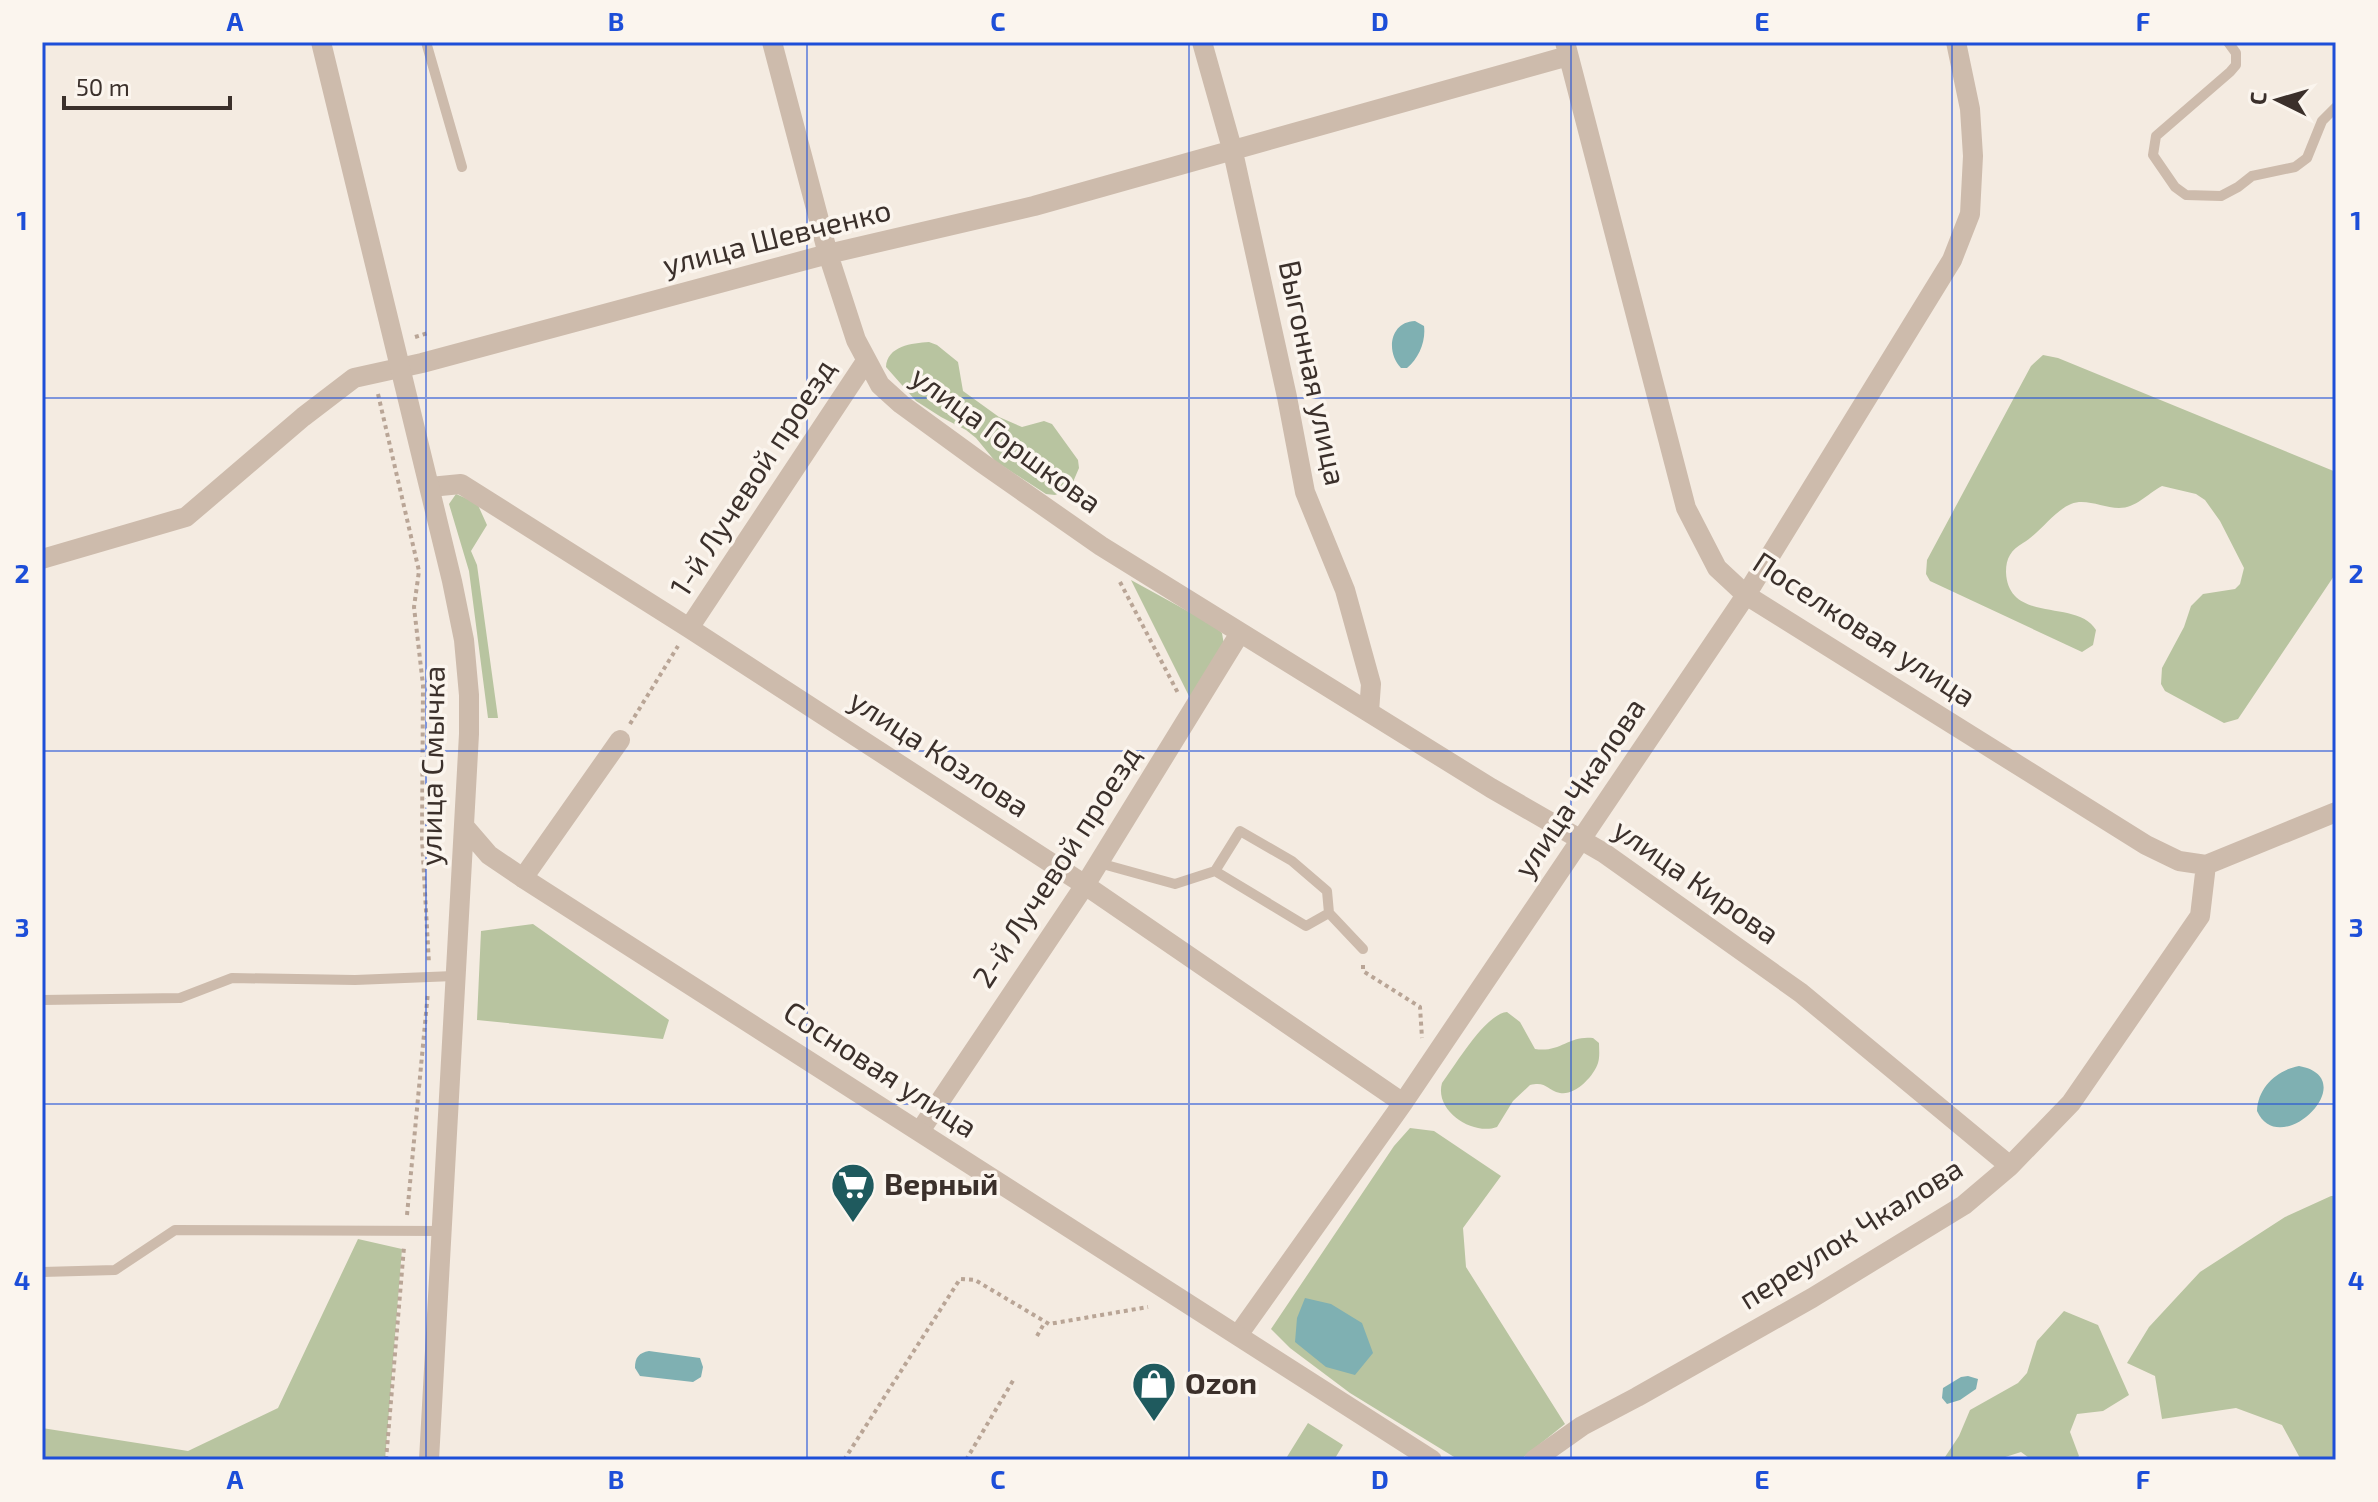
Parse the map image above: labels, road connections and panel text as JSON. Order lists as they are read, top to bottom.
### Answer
{
  "streets": {
    "street": [
      "улица Шевченко",
      "Выгонная улица",
      "улица Горшкова",
      "1-й Лучевой проезд",
      "Поселковая улица",
      "улица Козлова",
      "улица Смычка",
      "улица Чкалова",
      "2-й Лучевой проезд",
      "улица Кирова",
      "Сосновая улица",
      "переулок Чкалова"
    ]
  },
  "crossings": [
    ["улица Шевченко", "Выгонная улица"],
    ["улица Шевченко", "улица Горшкова"],
    ["улица Шевченко", "Поселковая улица"],
    ["улица Шевченко", "улица Смычка"],
    ["Выгонная улица", "улица Кирова"],
    ["улица Горшкова", "1-й Лучевой проезд"],
    ["улица Горшкова", "2-й Лучевой проезд"],
    ["улица Горшкова", "улица Кирова"],
    ["1-й Лучевой проезд", "улица Козлова"],
    ["Поселковая улица", "улица Чкалова"],
    ["Поселковая улица", "переулок Чкалова"],
    ["улица Козлова", "улица Смычка"],
    ["улица Козлова", "улица Чкалова"],
    ["улица Козлова", "2-й Лучевой проезд"],
    ["улица Смычка", "Сосновая улица"],
    ["улица Чкалова", "улица Кирова"],
    ["улица Чкалова", "Сосновая улица"],
    ["2-й Лучевой проезд", "улица Кирова"],
    ["2-й Лучевой проезд", "Сосновая улица"],
    ["улица Кирова", "переулок Чкалова"]
  ],
  "places": {
    "supermarket": ["Верный"],
    "shop": ["Ozon"]
  },
  "scale_bar": "50 m",
  "north": "left",
  "grid": {
    "columns": [
      "A",
      "B",
      "C",
      "D",
      "E",
      "F"
    ],
    "rows": [
      "1",
      "2",
      "3",
      "4"
    ]
  }
}
